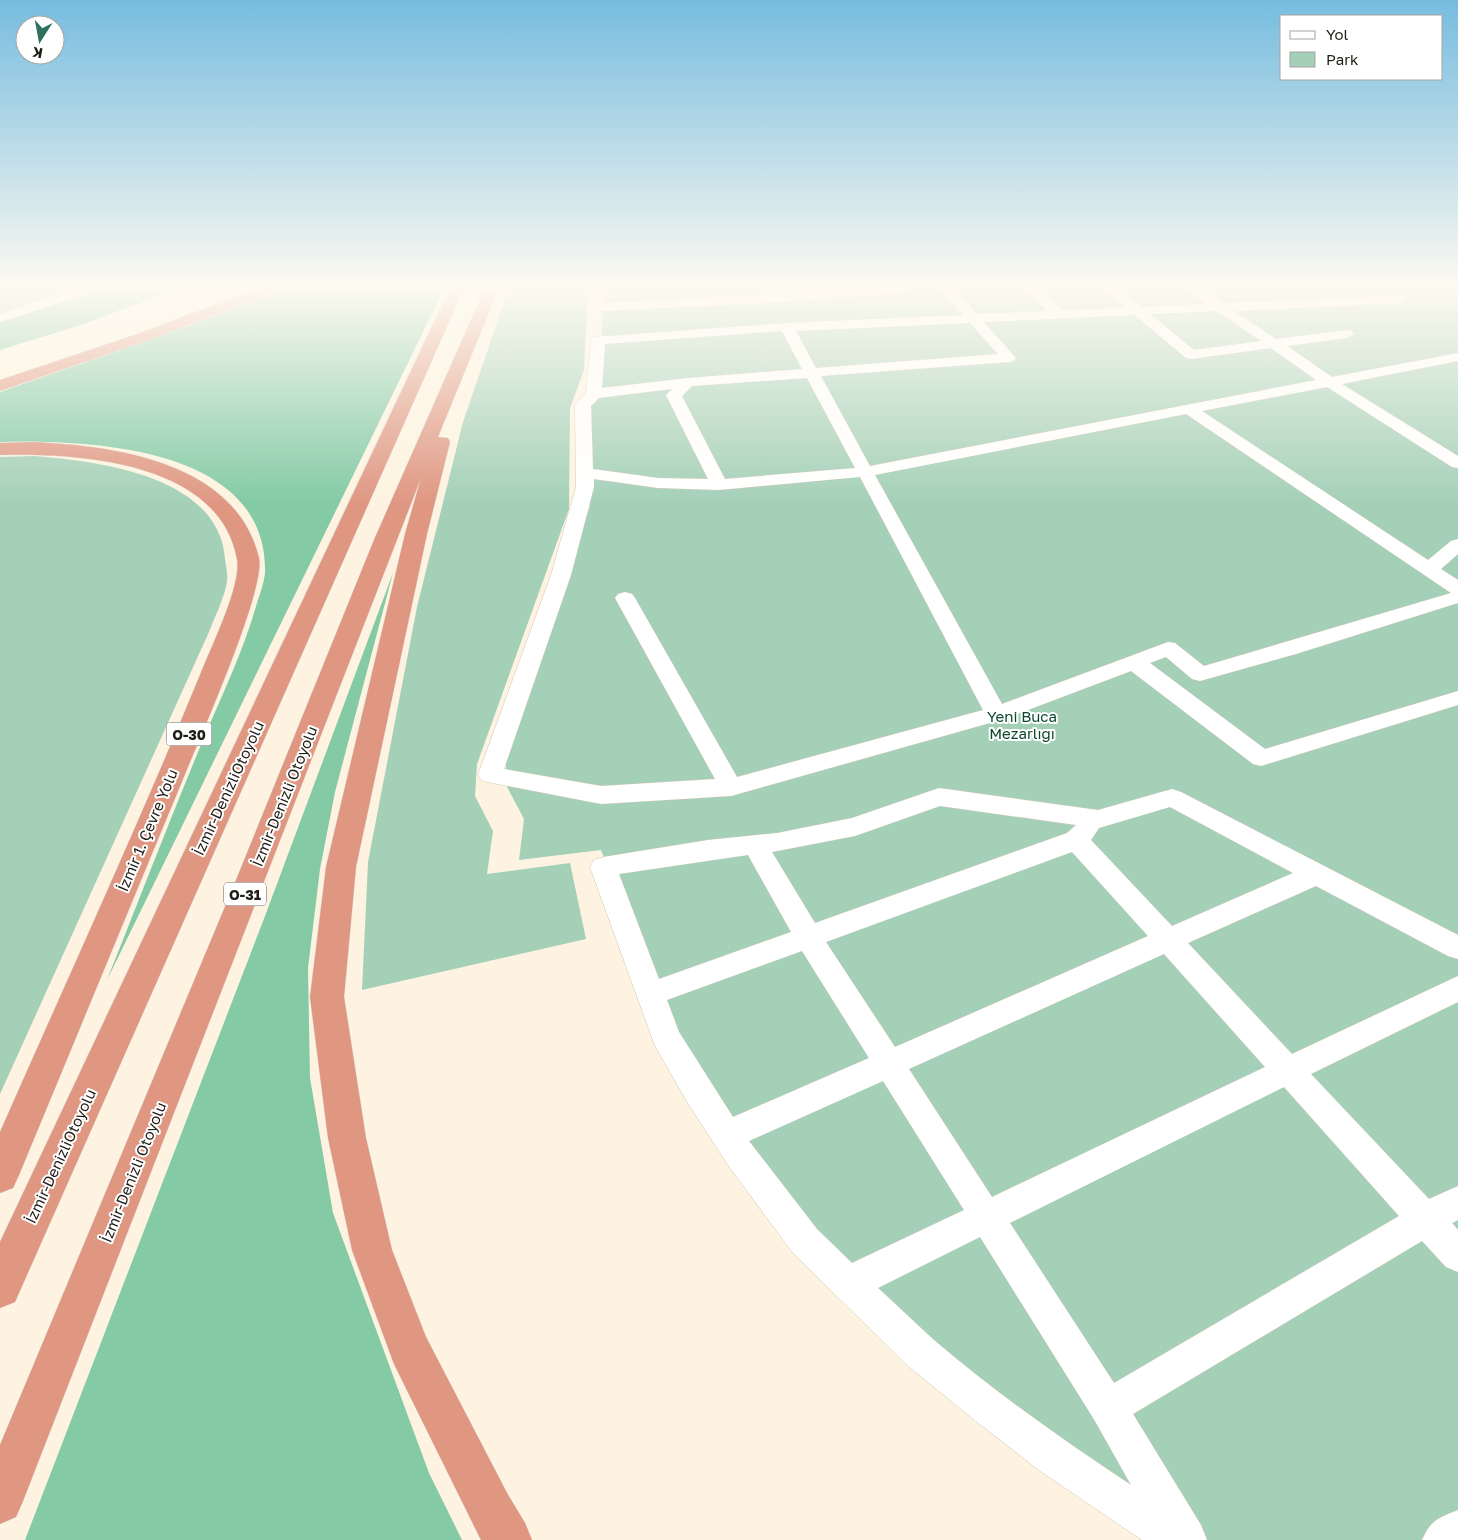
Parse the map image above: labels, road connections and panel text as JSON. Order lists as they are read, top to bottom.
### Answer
{
  "streets": {
    "highway": [
      "O-30",
      "İzmir-DenizliOtoyolu",
      "İzmir-Denizli Otoyolu",
      "İzmir 1. Çevre Yolu",
      "O-31"
    ]
  },
  "parks": ["Yeni Buca Mezarlığı"],
  "legend": ["Yol", "Park"],
  "north": "bottom"
}
